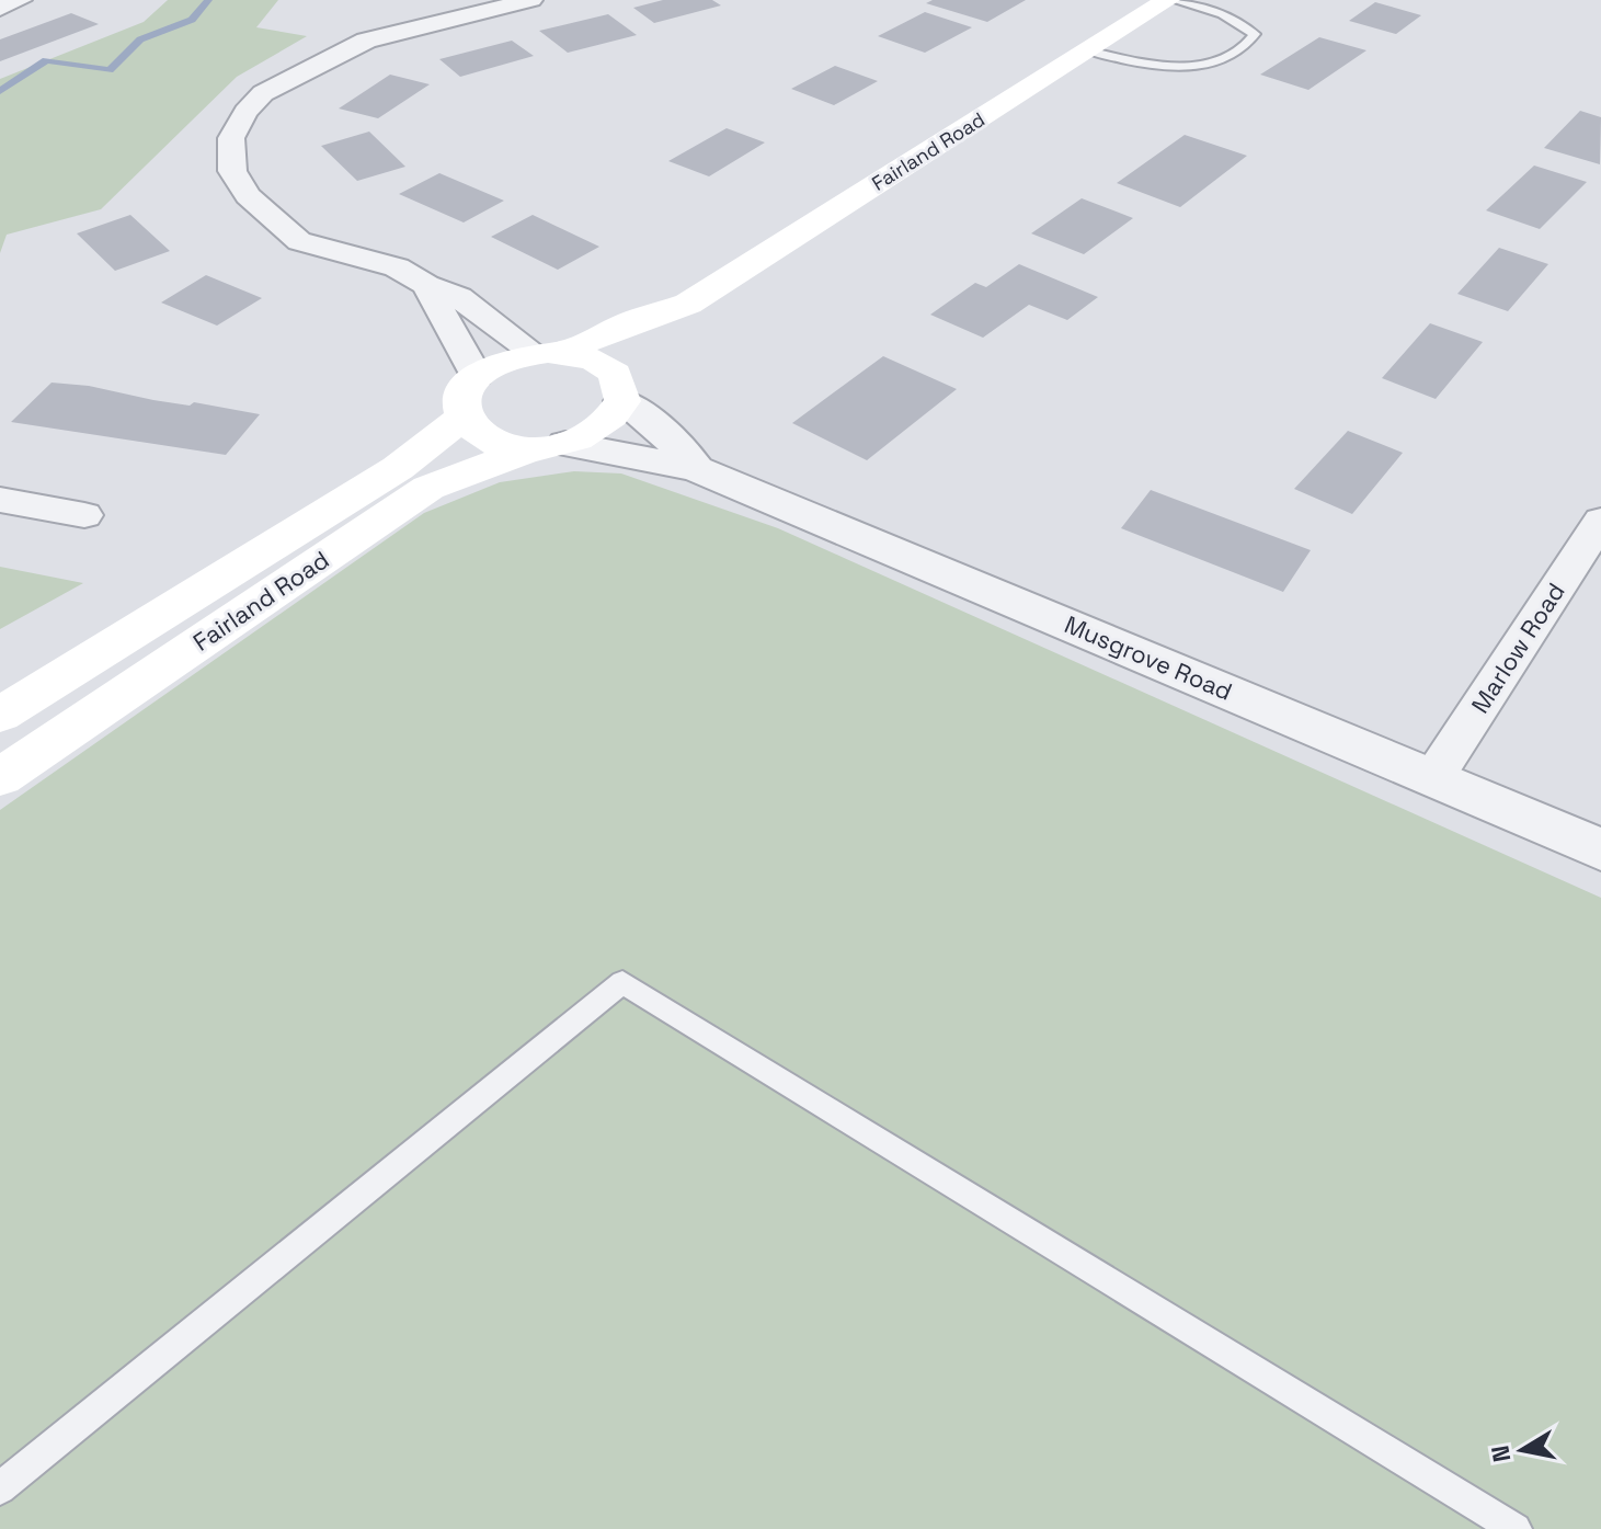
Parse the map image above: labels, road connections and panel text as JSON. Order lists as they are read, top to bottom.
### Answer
{
  "streets": {
    "main road": ["Fairland Road"],
    "street": ["Marlow Road", "Musgrove Road"]
  },
  "crossings": [
    ["Fairland Road", "Musgrove Road"],
    ["Marlow Road", "Musgrove Road"]
  ],
  "north": "left"
}
